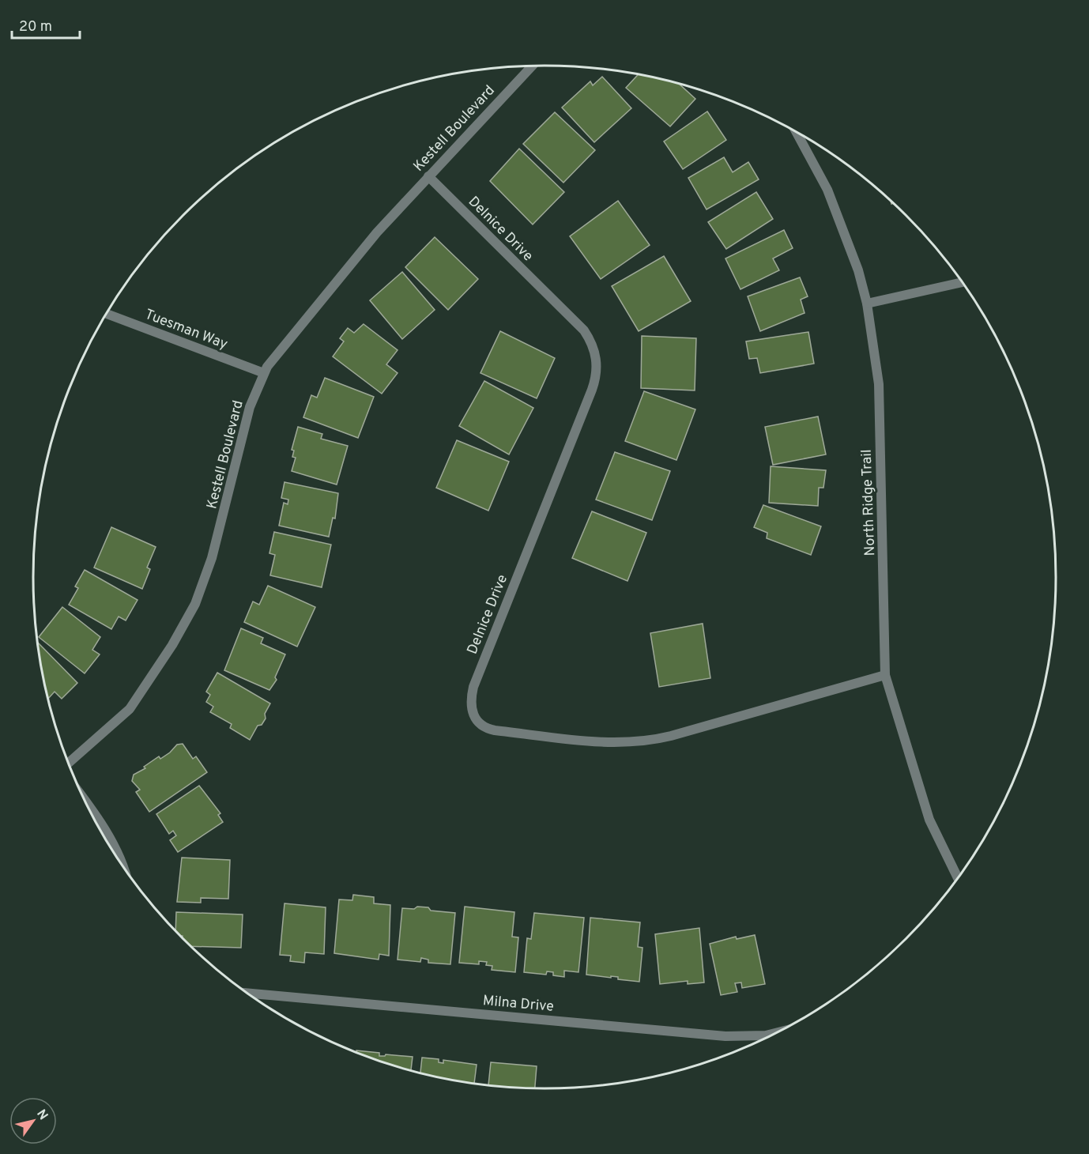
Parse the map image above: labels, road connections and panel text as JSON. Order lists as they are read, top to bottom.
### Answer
{
  "streets": {
    "street": [
      "Kestell Boulevard",
      "Delnice Drive",
      "Tuesman Way",
      "North Ridge Trail",
      "Milna Drive"
    ]
  },
  "crossings": [
    ["Kestell Boulevard", "Delnice Drive"],
    ["Kestell Boulevard", "Tuesman Way"],
    ["Delnice Drive", "North Ridge Trail"]
  ],
  "scale_bar": "20 m",
  "north": "top right"
}
